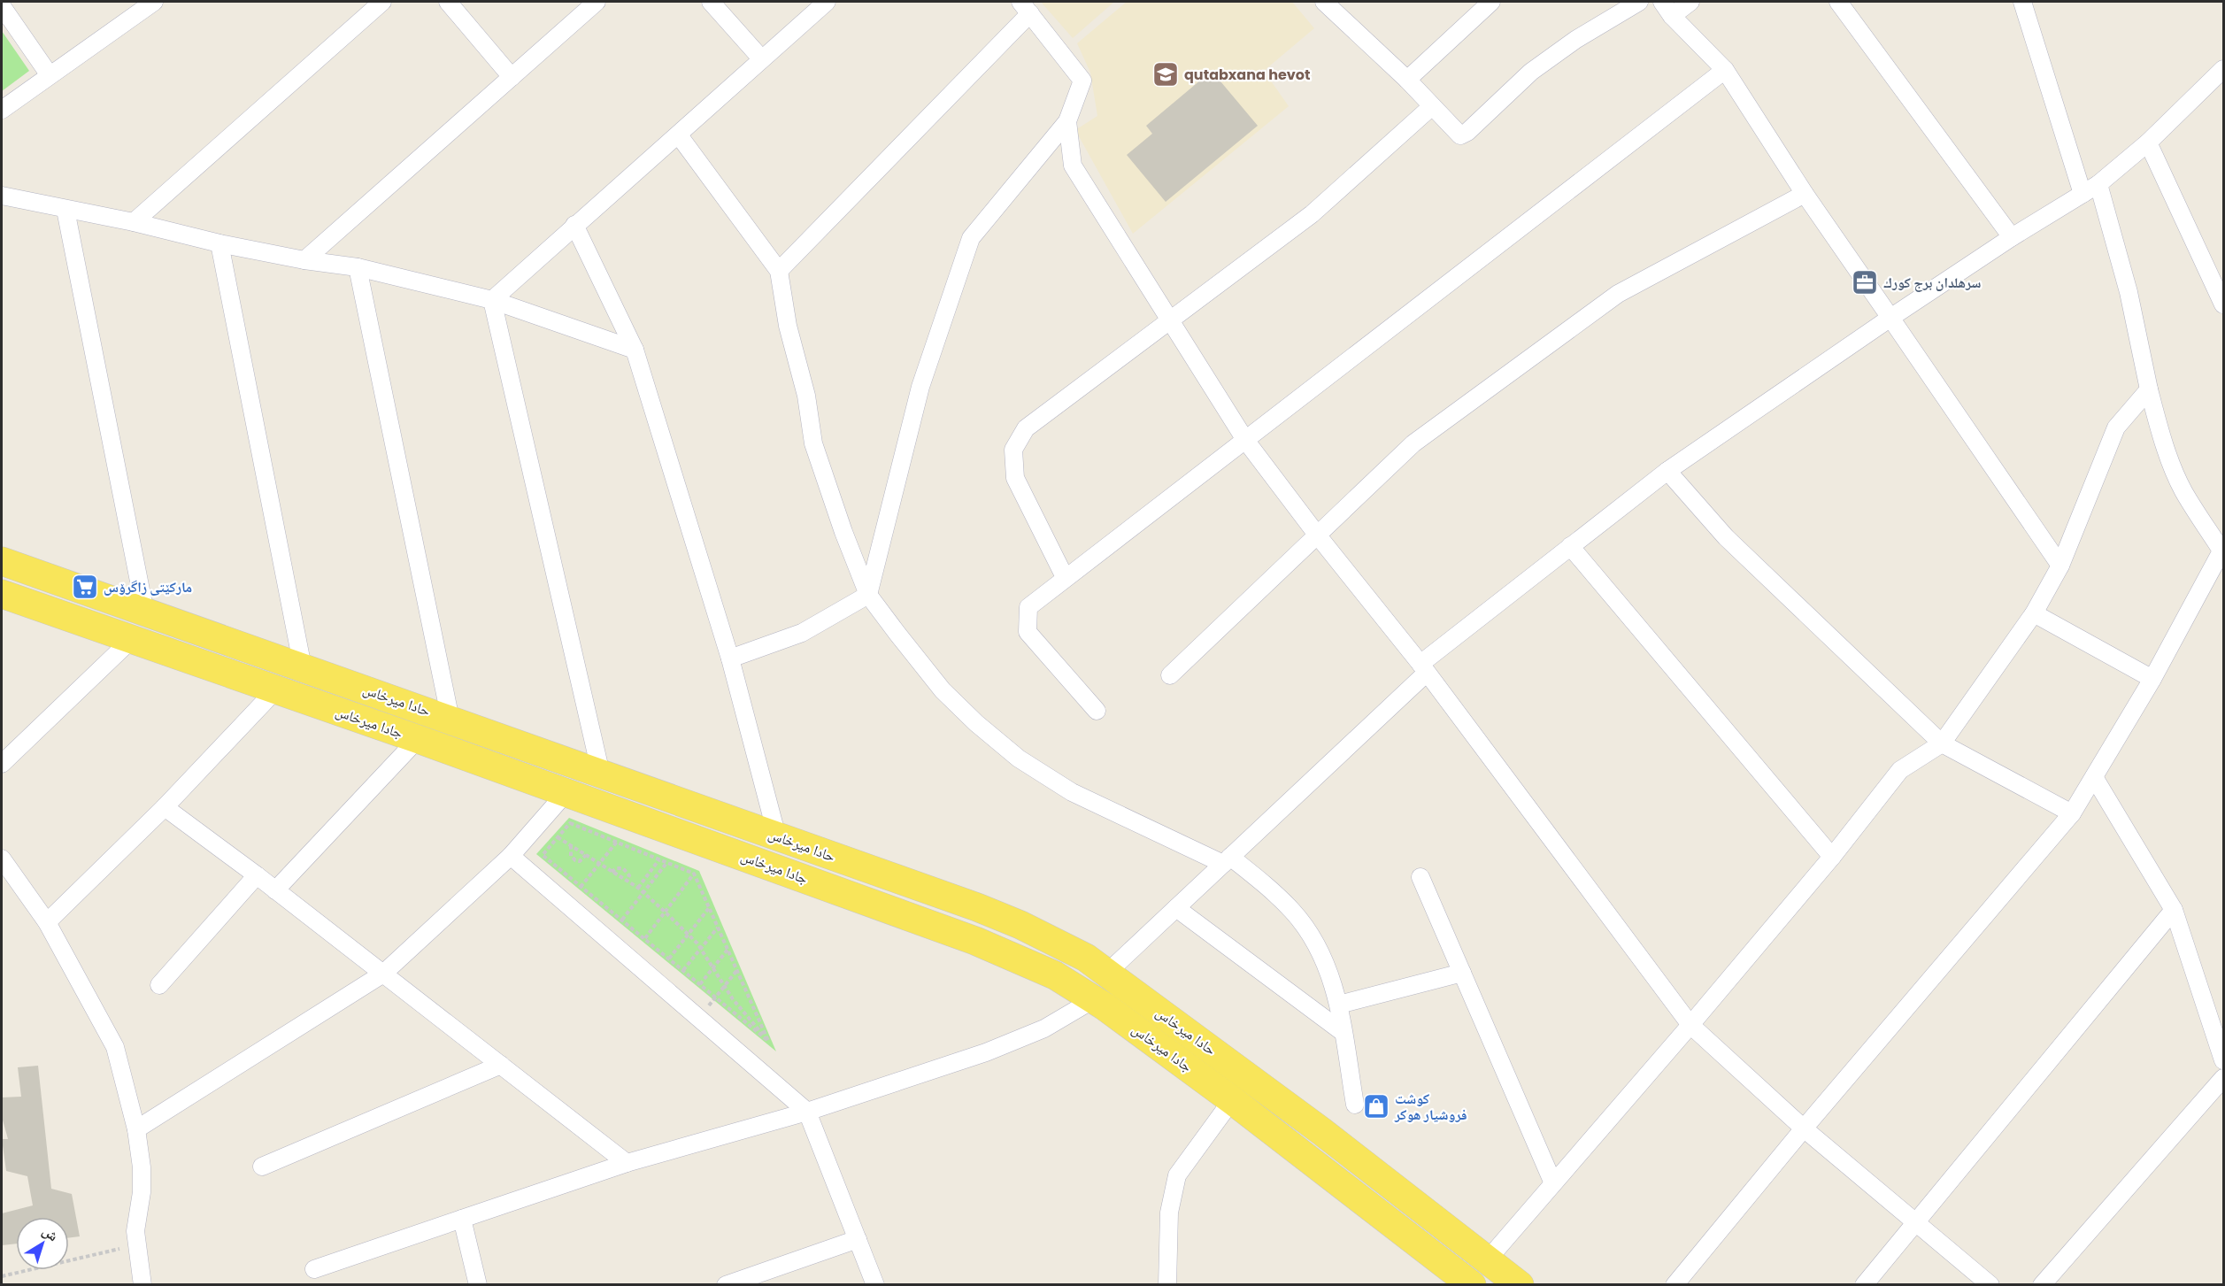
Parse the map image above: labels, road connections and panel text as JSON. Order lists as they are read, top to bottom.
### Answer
{
  "streets": {
    "main road": ["حادا ميرخاس", "جادا ميرخاس"]
  },
  "places": {
    "school or university": ["qutabxana hevot"],
    "office": ["سرهلدان برج كورك"],
    "supermarket": ["مارکێتی زاگرۆس"],
    "shop": ["كوشت فروشيار هوكر"]
  },
  "north": "top right"
}
